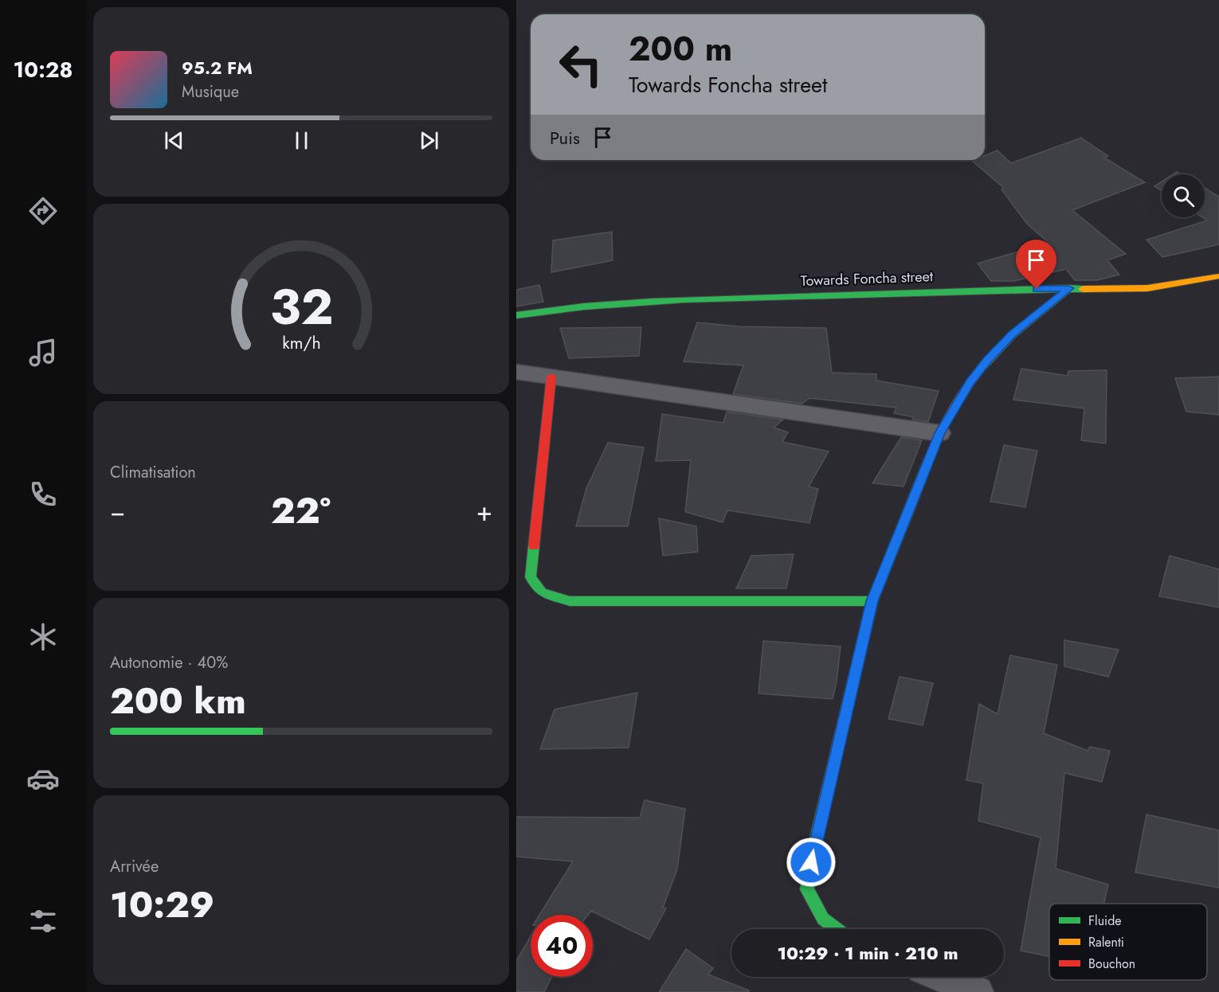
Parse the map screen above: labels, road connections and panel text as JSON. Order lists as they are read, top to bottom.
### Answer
{
  "streets": {
    "street": ["Towards Foncha street"]
  },
  "legend": ["Fluide", "Ralenti", "Bouchon"],
  "page": {
    "tabs": "10:28",
    "turn": ["200 m", "Towards Foncha street"],
    "song": ["95.2 FM", "Musique"],
    "then": "Puis",
    "tile": [
      "Climatisation",
      ["Autonomie · 40%", "200 km"],
      ["Arrivée", "10:29"]
    ],
    "heat": ["−", "22°", "+"],
    "limit": "40",
    "trip": "10:29 · 1 min · 210 m",
    "gauge": ["32", "km/h"]
  }
}
